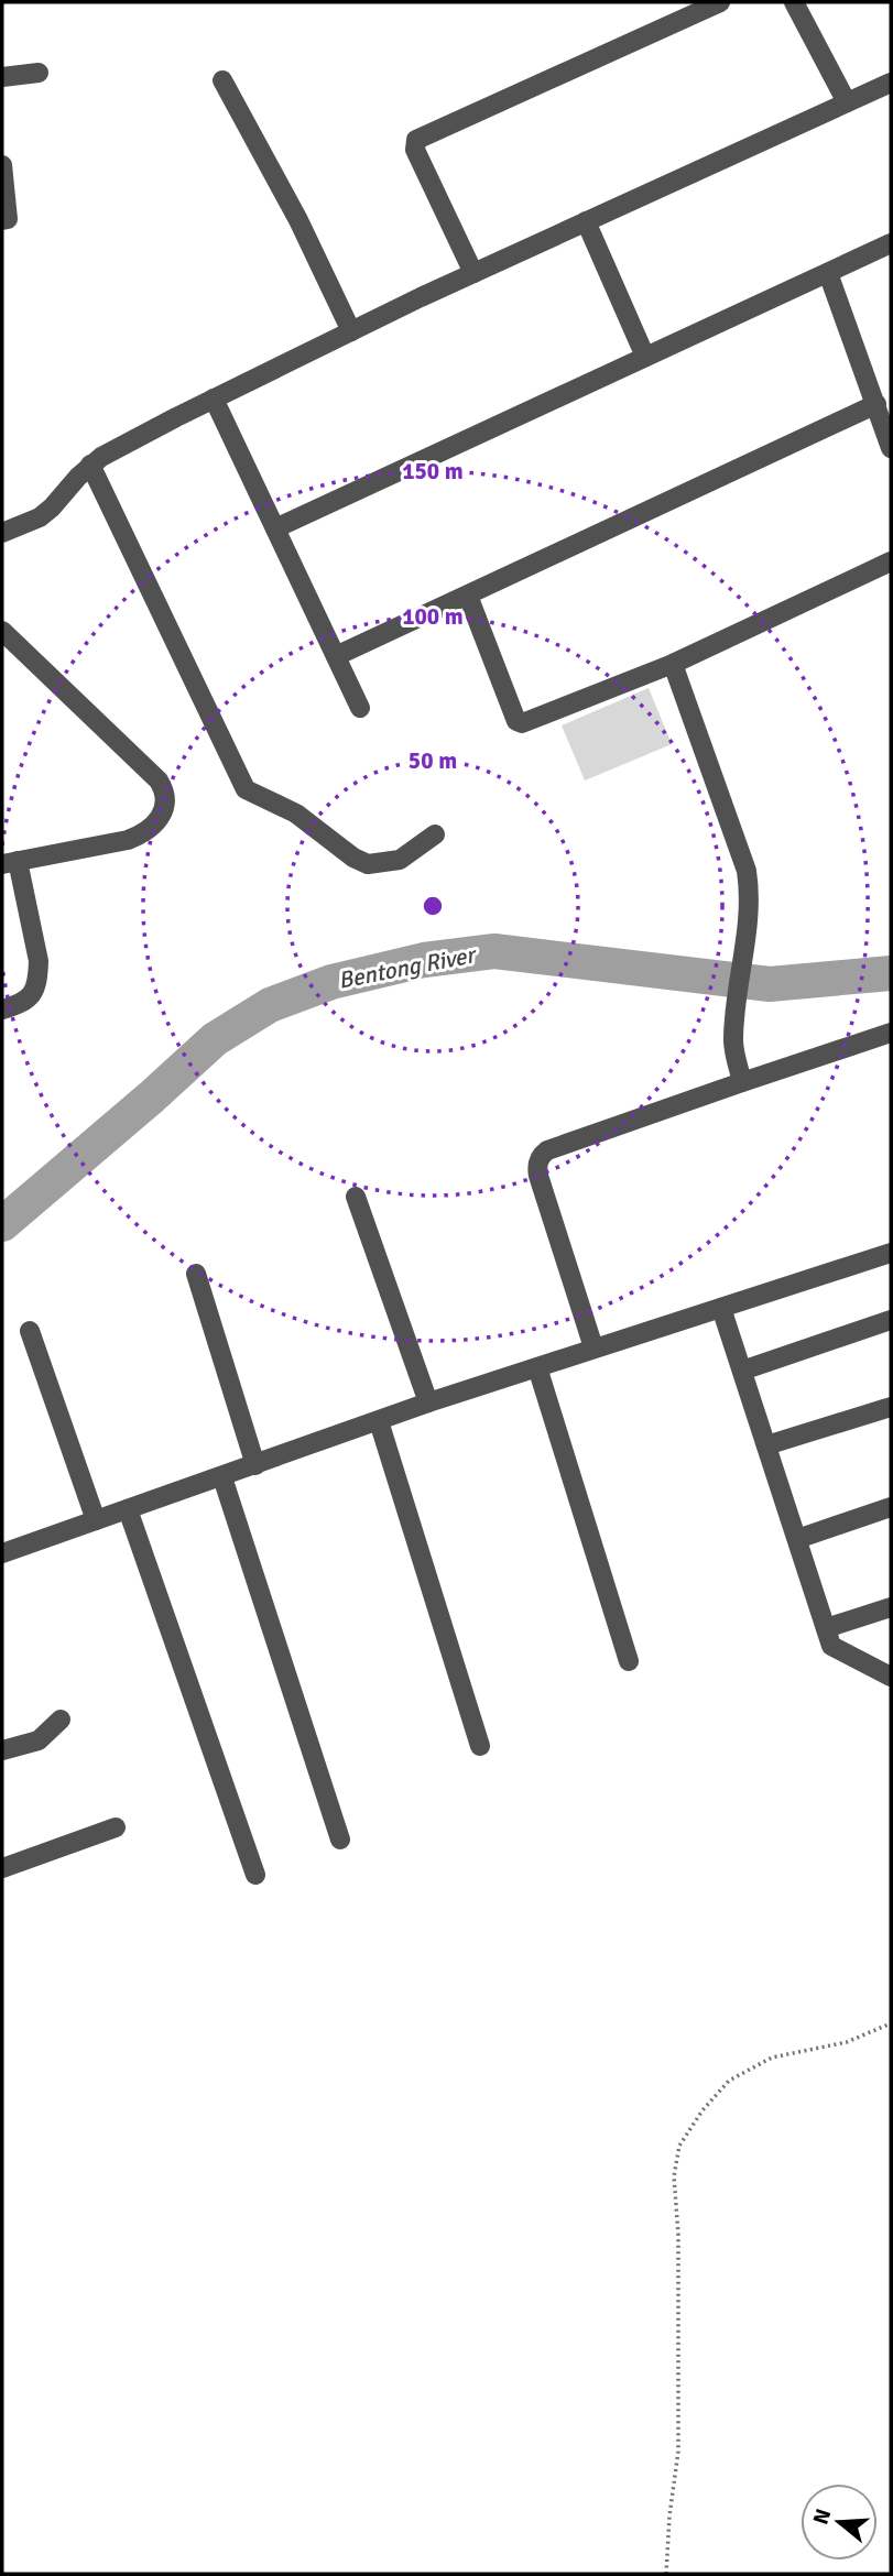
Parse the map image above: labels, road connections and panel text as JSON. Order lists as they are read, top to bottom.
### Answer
{
  "water": ["Bentong River"],
  "north": "left",
  "rings": ["150 m", "100 m", "50 m"]
}
